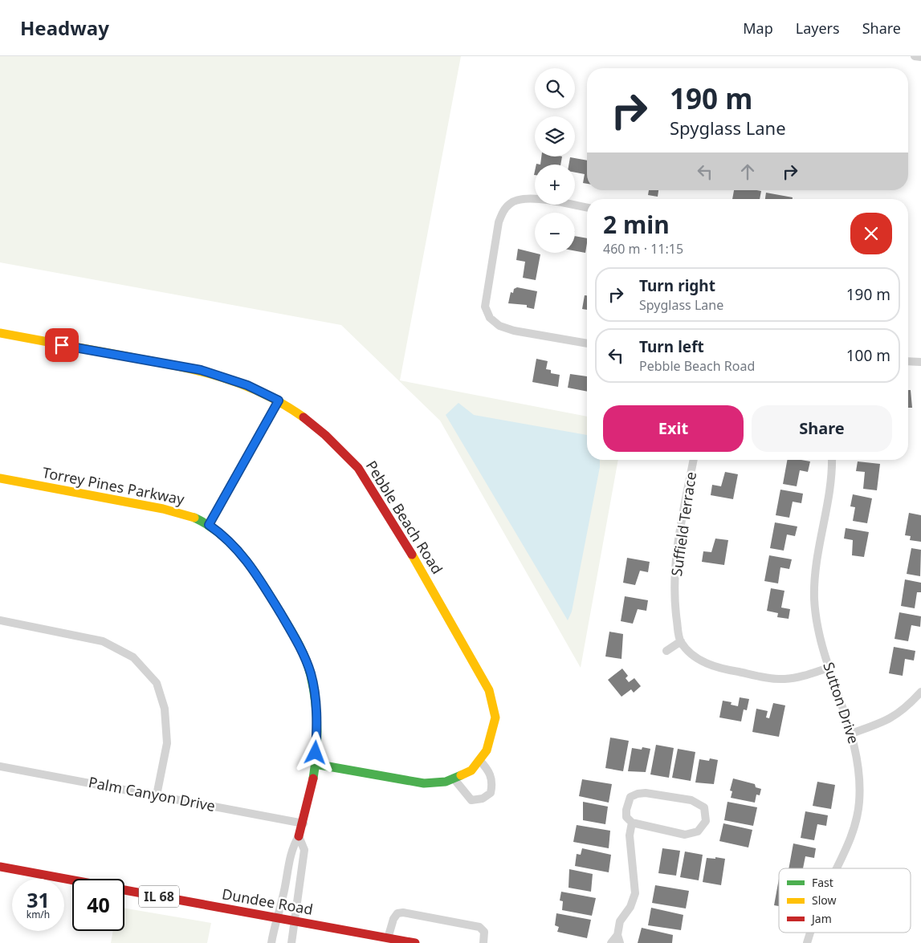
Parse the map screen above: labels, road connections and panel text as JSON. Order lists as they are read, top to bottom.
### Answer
{
  "streets": {
    "street": [
      "Torrey Pines Parkway",
      "Pebble Beach Road",
      "Suffield Terrace",
      "Sutton Drive",
      "Palm Canyon Drive",
      "IL 68",
      "Dundee Road"
    ]
  },
  "crossings": [
    ["Torrey Pines Parkway", "Pebble Beach Road"],
    ["Torrey Pines Parkway", "Palm Canyon Drive"],
    ["Torrey Pines Parkway", "Dundee Road"]
  ],
  "legend": ["Fast", "Slow", "Jam"],
  "page": {
    "header": "Headway",
    "nav": ["Map", "Layers", "Share"],
    "map_buttons": ["+", "−"],
    "turn": ["190 m", "Spyglass Lane"],
    "heading": ["2 min", "460 m · 11:15"],
    "list": [
      {
        "name": "Turn right",
        "note": "Spyglass Lane",
        "value": "190 m"
      },
      {
        "name": "Turn left",
        "note": "Pebble Beach Road",
        "value": "100 m"
      }
    ],
    "buttons": ["Exit", "Share"],
    "speed": "31 km/h",
    "limit": "40"
  }
}
